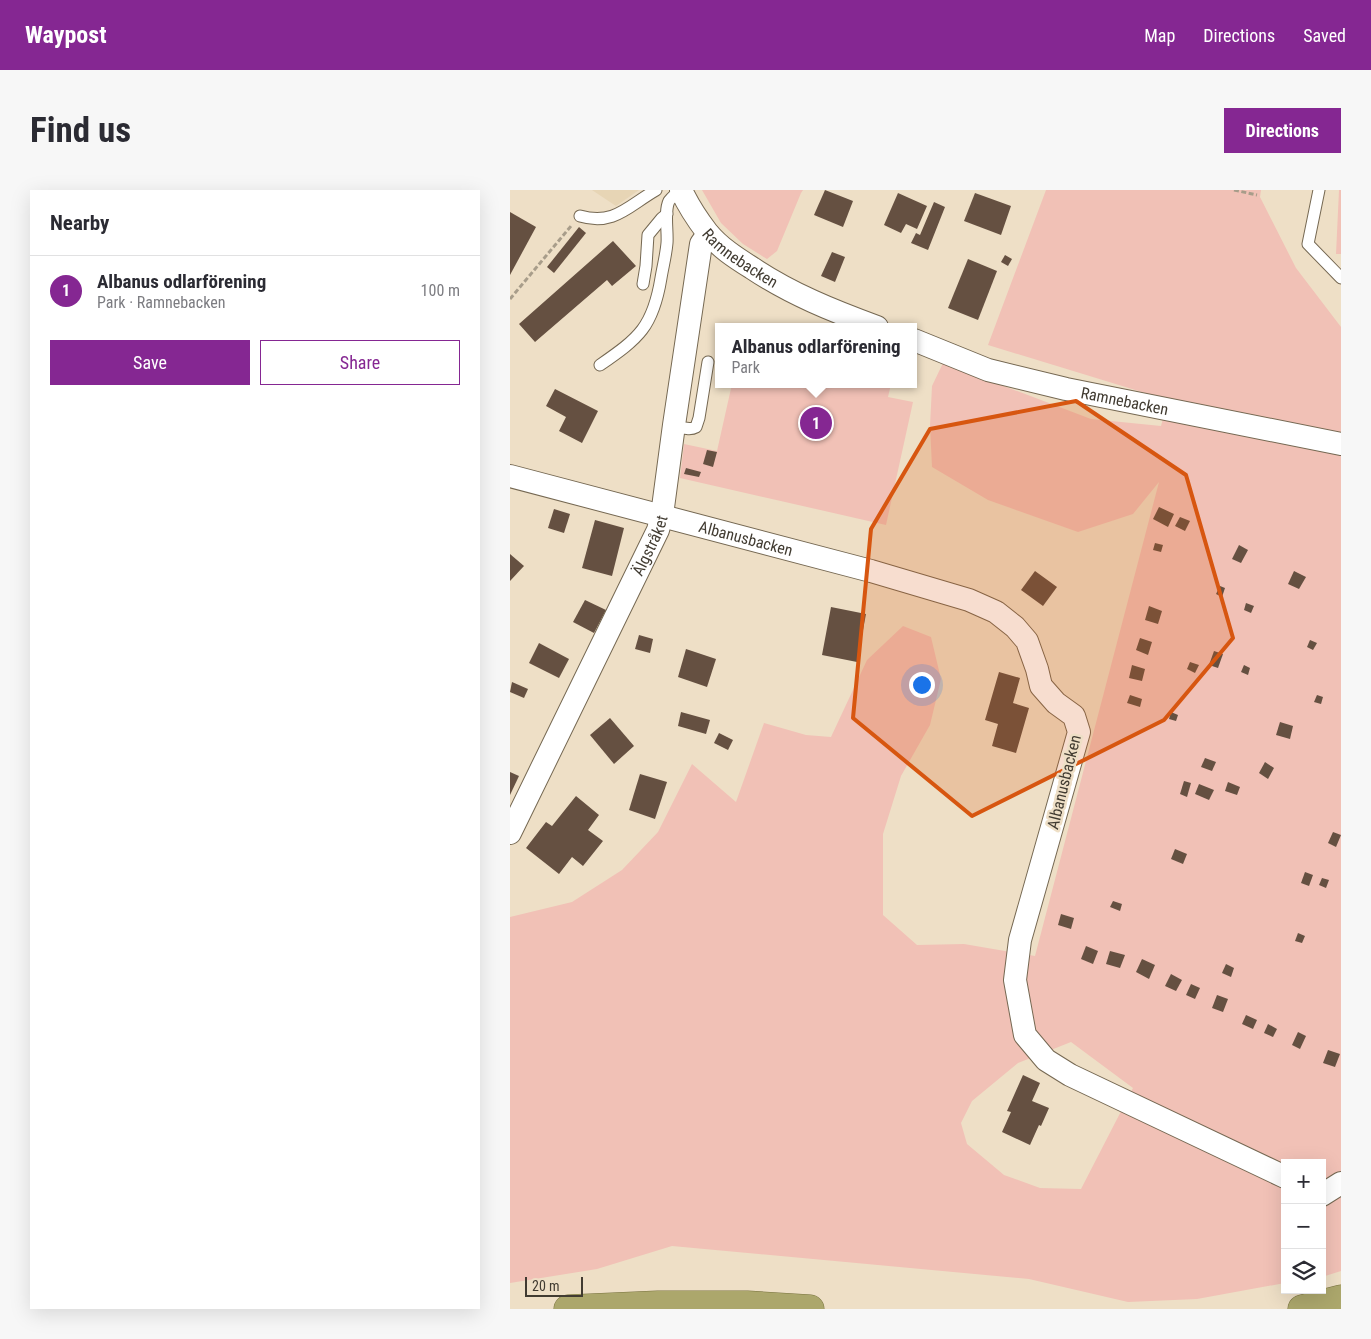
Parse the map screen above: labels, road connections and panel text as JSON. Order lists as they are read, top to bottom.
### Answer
{
  "streets": {
    "street": ["Ramnebacken", "Albanusbacken", "Älgstråket"]
  },
  "crossings": [
    ["Ramnebacken", "Älgstråket"],
    ["Albanusbacken", "Älgstråket"]
  ],
  "scale_bar": "20 m",
  "page": {
    "header": "Waypost",
    "nav": ["Map", "Directions", "Saved"],
    "buttons": [
      "Directions",
      ["Save", "Share"]
    ],
    "title": "Find us",
    "heading": "Nearby",
    "list": [
      {
        "mark": "1",
        "name": "Albanus odlarförening",
        "note": "Park · Ramnebacken",
        "value": "100 m"
      }
    ],
    "popup": ["Albanus odlarförening", "Park"],
    "pins": "1",
    "map_buttons": ["+", "−"],
    "scale": "20 m"
  }
}
